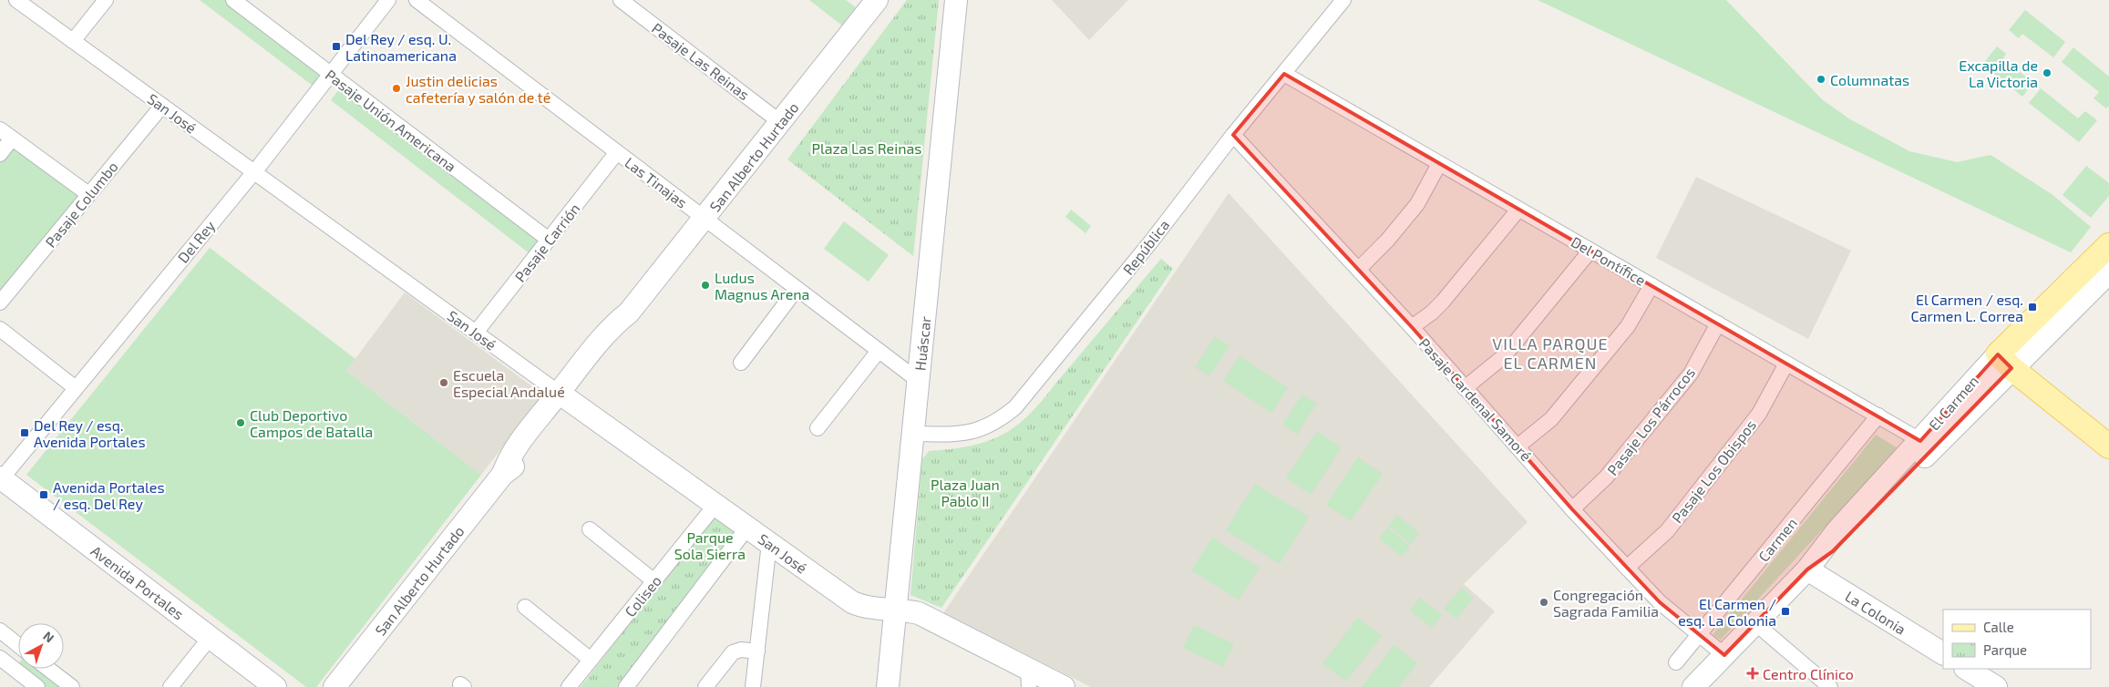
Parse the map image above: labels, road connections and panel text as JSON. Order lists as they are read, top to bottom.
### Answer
{
  "streets": {
    "main road": [
      "San José",
      "San Alberto Hurtado",
      "Huáscar",
      "El Carmen",
      "Avenida Portales",
      "La Colonia"
    ],
    "street": [
      "Pasaje Las Reinas",
      "Pasaje Unión Americana",
      "Las Tinajas",
      "Pasaje Columbo",
      "Del Rey",
      "Pasaje Carrión",
      "República",
      "Del Pontífice",
      "Pasaje Cardenal Samoré",
      "Pasaje Los Párrocos",
      "Pasaje Los Obispos",
      "Carmen",
      "Coliseo"
    ]
  },
  "crossings": [
    ["Pasaje Las Reinas", "San Alberto Hurtado"],
    ["San José", "San Alberto Hurtado"],
    ["San José", "Pasaje Columbo"],
    ["San José", "Del Rey"],
    ["San José", "Pasaje Carrión"],
    ["San José", "Huáscar"],
    ["San José", "Coliseo"],
    ["Pasaje Unión Americana", "Del Rey"],
    ["Pasaje Unión Americana", "Pasaje Carrión"],
    ["San Alberto Hurtado", "Las Tinajas"],
    ["Las Tinajas", "Pasaje Carrión"],
    ["Las Tinajas", "Huáscar"],
    ["Del Rey", "Avenida Portales"],
    ["República", "Del Pontífice"],
    ["República", "Huáscar"],
    ["República", "Pasaje Cardenal Samoré"],
    ["Del Pontífice", "El Carmen"],
    ["Del Pontífice", "Pasaje Los Párrocos"],
    ["Del Pontífice", "Pasaje Los Obispos"],
    ["Del Pontífice", "Carmen"],
    ["Pasaje Cardenal Samoré", "El Carmen"],
    ["Pasaje Cardenal Samoré", "Pasaje Los Párrocos"],
    ["Pasaje Cardenal Samoré", "Pasaje Los Obispos"],
    ["Pasaje Cardenal Samoré", "Carmen"],
    ["El Carmen", "La Colonia"]
  ],
  "districts": ["VILLA PARQUE EL CARMEN"],
  "parks": ["Plaza Las Reinas", "Plaza Juan Pablo II", "Parque Sola Sierra"],
  "places": {
    "transit": [
      "Del Rey / esq. U. Latinoamericana",
      "El Carmen / esq. Carmen L. Correa",
      "Del Rey / esq. Avenida Portales",
      "Avenida Portales / esq. Del Rey",
      "El Carmen / esq. La Colonia"
    ],
    "other": [
      "Excapilla de La Victoria",
      "Columnatas",
      "Justin delicias cafetería y salón de té",
      "Ludus Magnus Arena",
      "Escuela Especial Andalué",
      "Club Deportivo Campos de Batalla",
      "Congregación Sagrada Familia"
    ],
    "health": ["Centro Clínico"]
  },
  "legend": ["Calle", "Parque"],
  "north": "top right"
}
